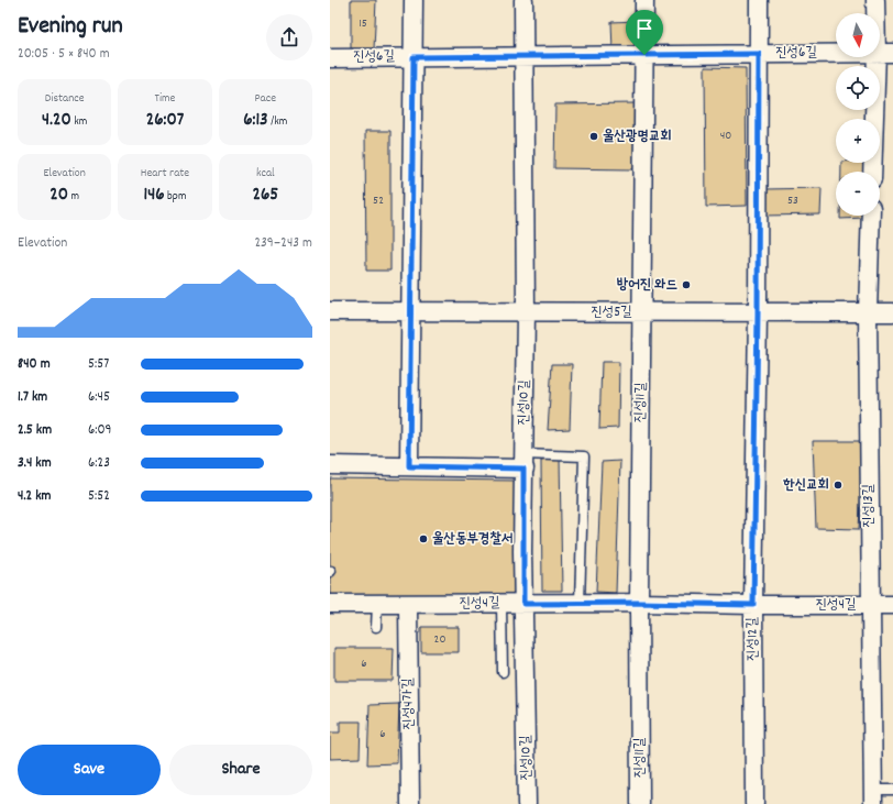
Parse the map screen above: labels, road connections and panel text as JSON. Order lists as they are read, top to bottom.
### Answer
{
  "streets": {
    "street": [
      "진성6길",
      "진성5길",
      "진성10길",
      "진성11길",
      "진성13길",
      "진성4길",
      "진성12길",
      "진성4가길"
    ]
  },
  "crossings": [
    ["진성6길", "진성10길"],
    ["진성6길", "진성11길"],
    ["진성6길", "진성12길"],
    ["진성5길", "진성10길"],
    ["진성5길", "진성11길"],
    ["진성5길", "진성13길"],
    ["진성5길", "진성12길"],
    ["진성10길", "진성4길"],
    ["진성11길", "진성4길"],
    ["진성13길", "진성4길"],
    ["진성4길", "진성12길"],
    ["진성4길", "진성4가길"]
  ],
  "places": [
    "울산광명교회",
    "방어진 와드",
    "한신교회",
    "울산동부경찰서"
  ],
  "house_numbers": [
    "15",
    "40",
    "52",
    "53",
    "20",
    "6",
    "6"
  ],
  "north": "bottom",
  "page": {
    "heading": ["Evening run", "20:05 · 5 × 840 m"],
    "map_buttons": ["+", "−"],
    "stats": [
      ["Distance", "4.20 km"],
      ["Time", "26:07"],
      ["Pace", "6:13 /km"],
      ["Elevation", "20 m"],
      ["Heart rate", "146 bpm"],
      ["kcal", "265"]
    ],
    "chart": ["Elevation", "239–243 m"],
    "list": [
      {
        "name": "840 m",
        "note": "5:57"
      },
      {
        "name": "1.7 km",
        "note": "6:45"
      },
      {
        "name": "2.5 km",
        "note": "6:09"
      },
      {
        "name": "3.4 km",
        "note": "6:23"
      },
      {
        "name": "4.2 km",
        "note": "5:52"
      }
    ],
    "buttons": ["Save", "Share"]
  }
}
